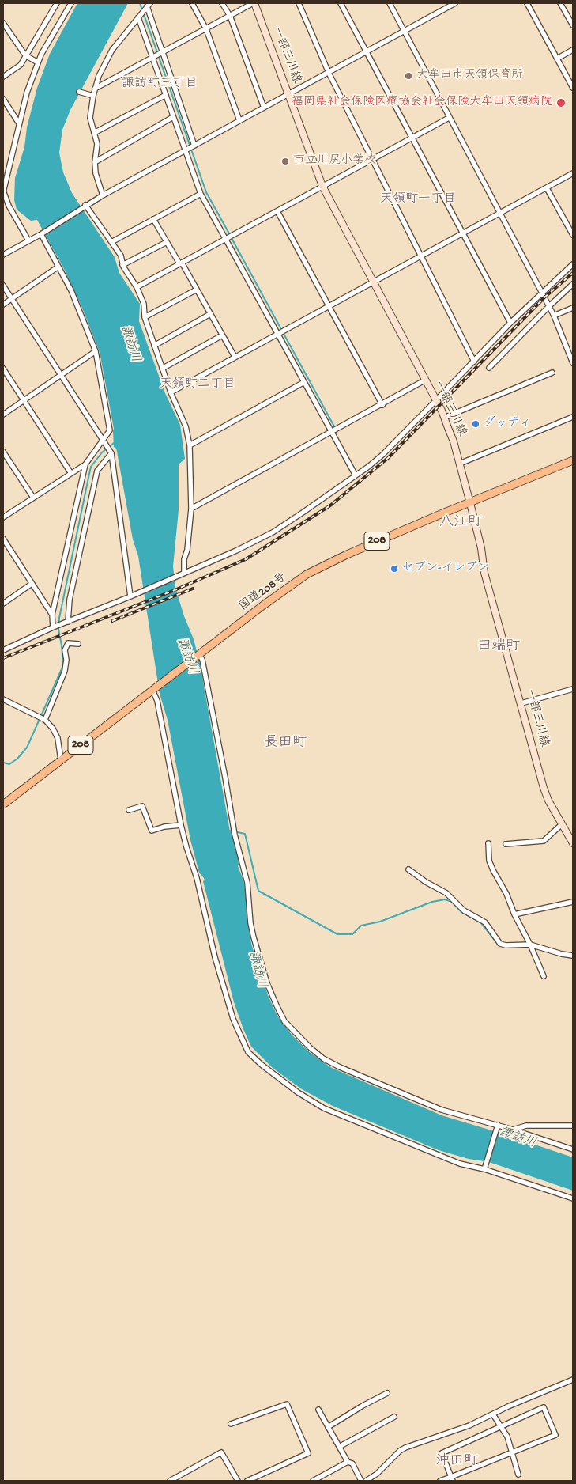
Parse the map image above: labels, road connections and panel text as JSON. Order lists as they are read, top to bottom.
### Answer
{
  "streets": {
    "highway": ["208", "国道208号"],
    "main road": ["一部三川線"]
  },
  "crossings": [
    ["一部三川線", "国道208号"]
  ],
  "districts": [
    "諏訪町三丁目",
    "天領町一丁目",
    "天領町二丁目",
    "八江町",
    "田端町",
    "長田町",
    "沖田町"
  ],
  "water": ["諏訪川"],
  "places": [
    "大牟田市天領保育所",
    "福岡県社会保険医療協会社会保険大牟田天領病院",
    "市立川尻小学校",
    "グッディ",
    "セブン-イレブン"
  ]
}
